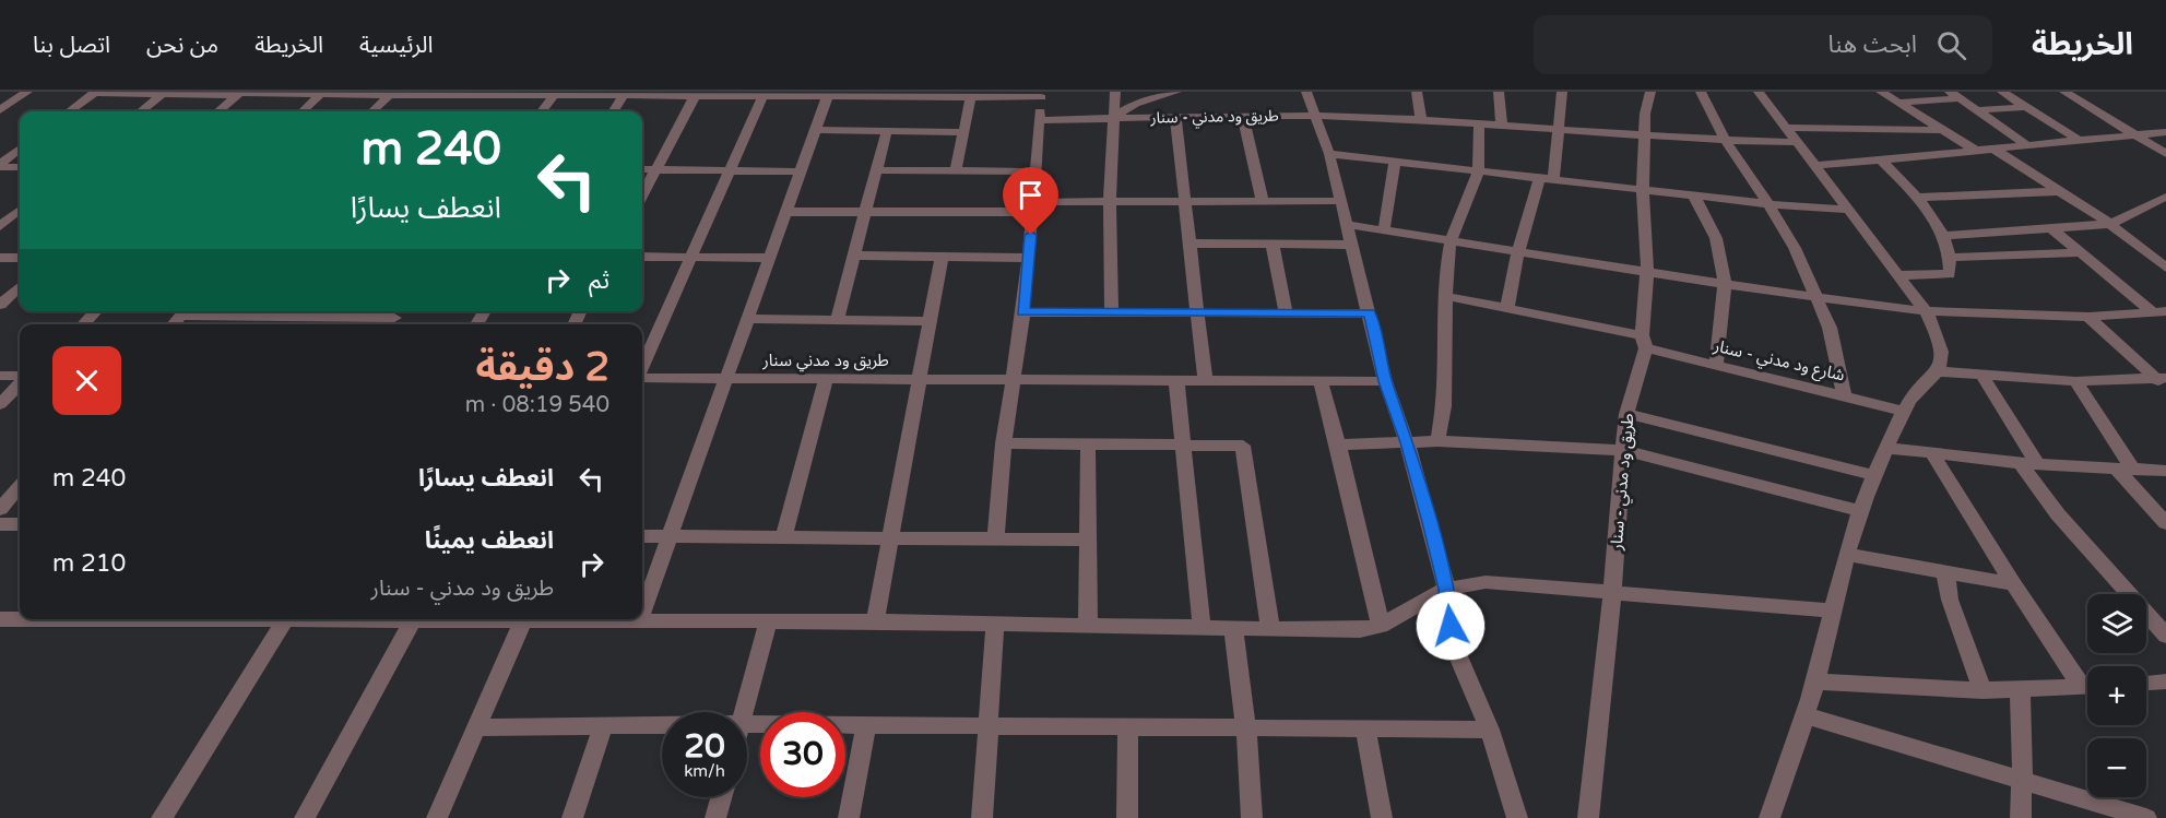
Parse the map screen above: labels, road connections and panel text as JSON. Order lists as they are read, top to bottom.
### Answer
{
  "streets": {
    "street": ["طريق ود مدني - سنار", "طريق ود مدني سنار", "شارع ود مدني - سنار"]
  },
  "crossings": [
    ["طريق ود مدني - سنار", "شارع ود مدني - سنار"]
  ],
  "page": {
    "header": "الخريطة",
    "search": "ابحث هنا",
    "nav": [
      "الرئيسية",
      "الخريطة",
      "من نحن",
      "اتصل بنا"
    ],
    "turn": ["240 m", "انعطف يسارًا"],
    "then": "ثم",
    "heading": ["2 دقيقة", "540 m · 08:19"],
    "list": [
      {
        "name": "انعطف يسارًا",
        "value": "240 m"
      },
      {
        "name": "انعطف يمينًا",
        "note": "طريق ود مدني - سنار",
        "value": "210 m"
      }
    ],
    "map_buttons": ["+", "−"],
    "speed": "20 km/h",
    "limit": "30"
  }
}
